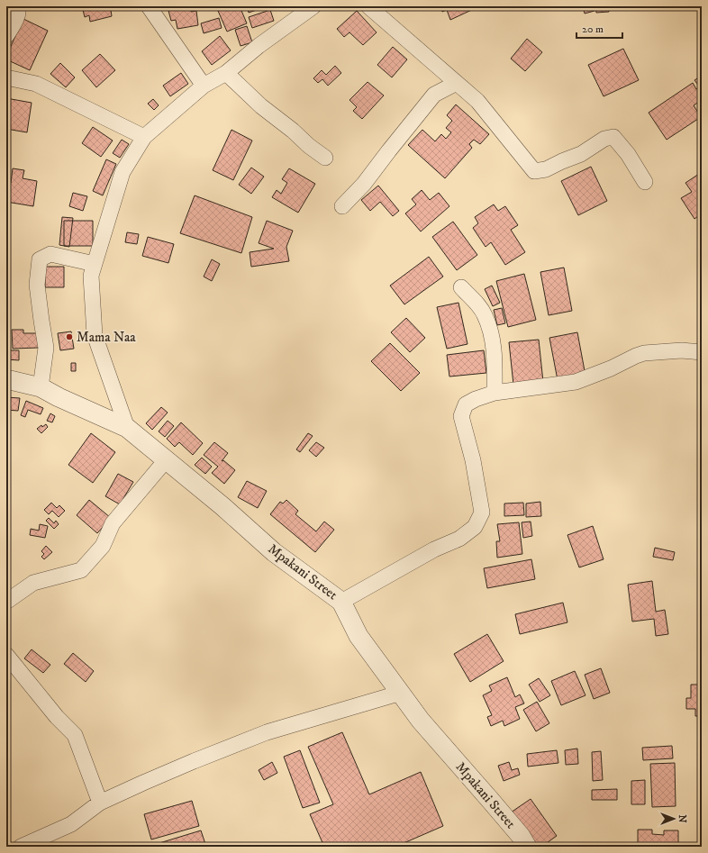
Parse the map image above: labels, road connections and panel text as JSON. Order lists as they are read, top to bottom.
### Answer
{
  "streets": {
    "street": ["Mpakani Street"]
  },
  "places": ["Mama Naa"],
  "scale_bar": "20 m",
  "north": "right"
}
